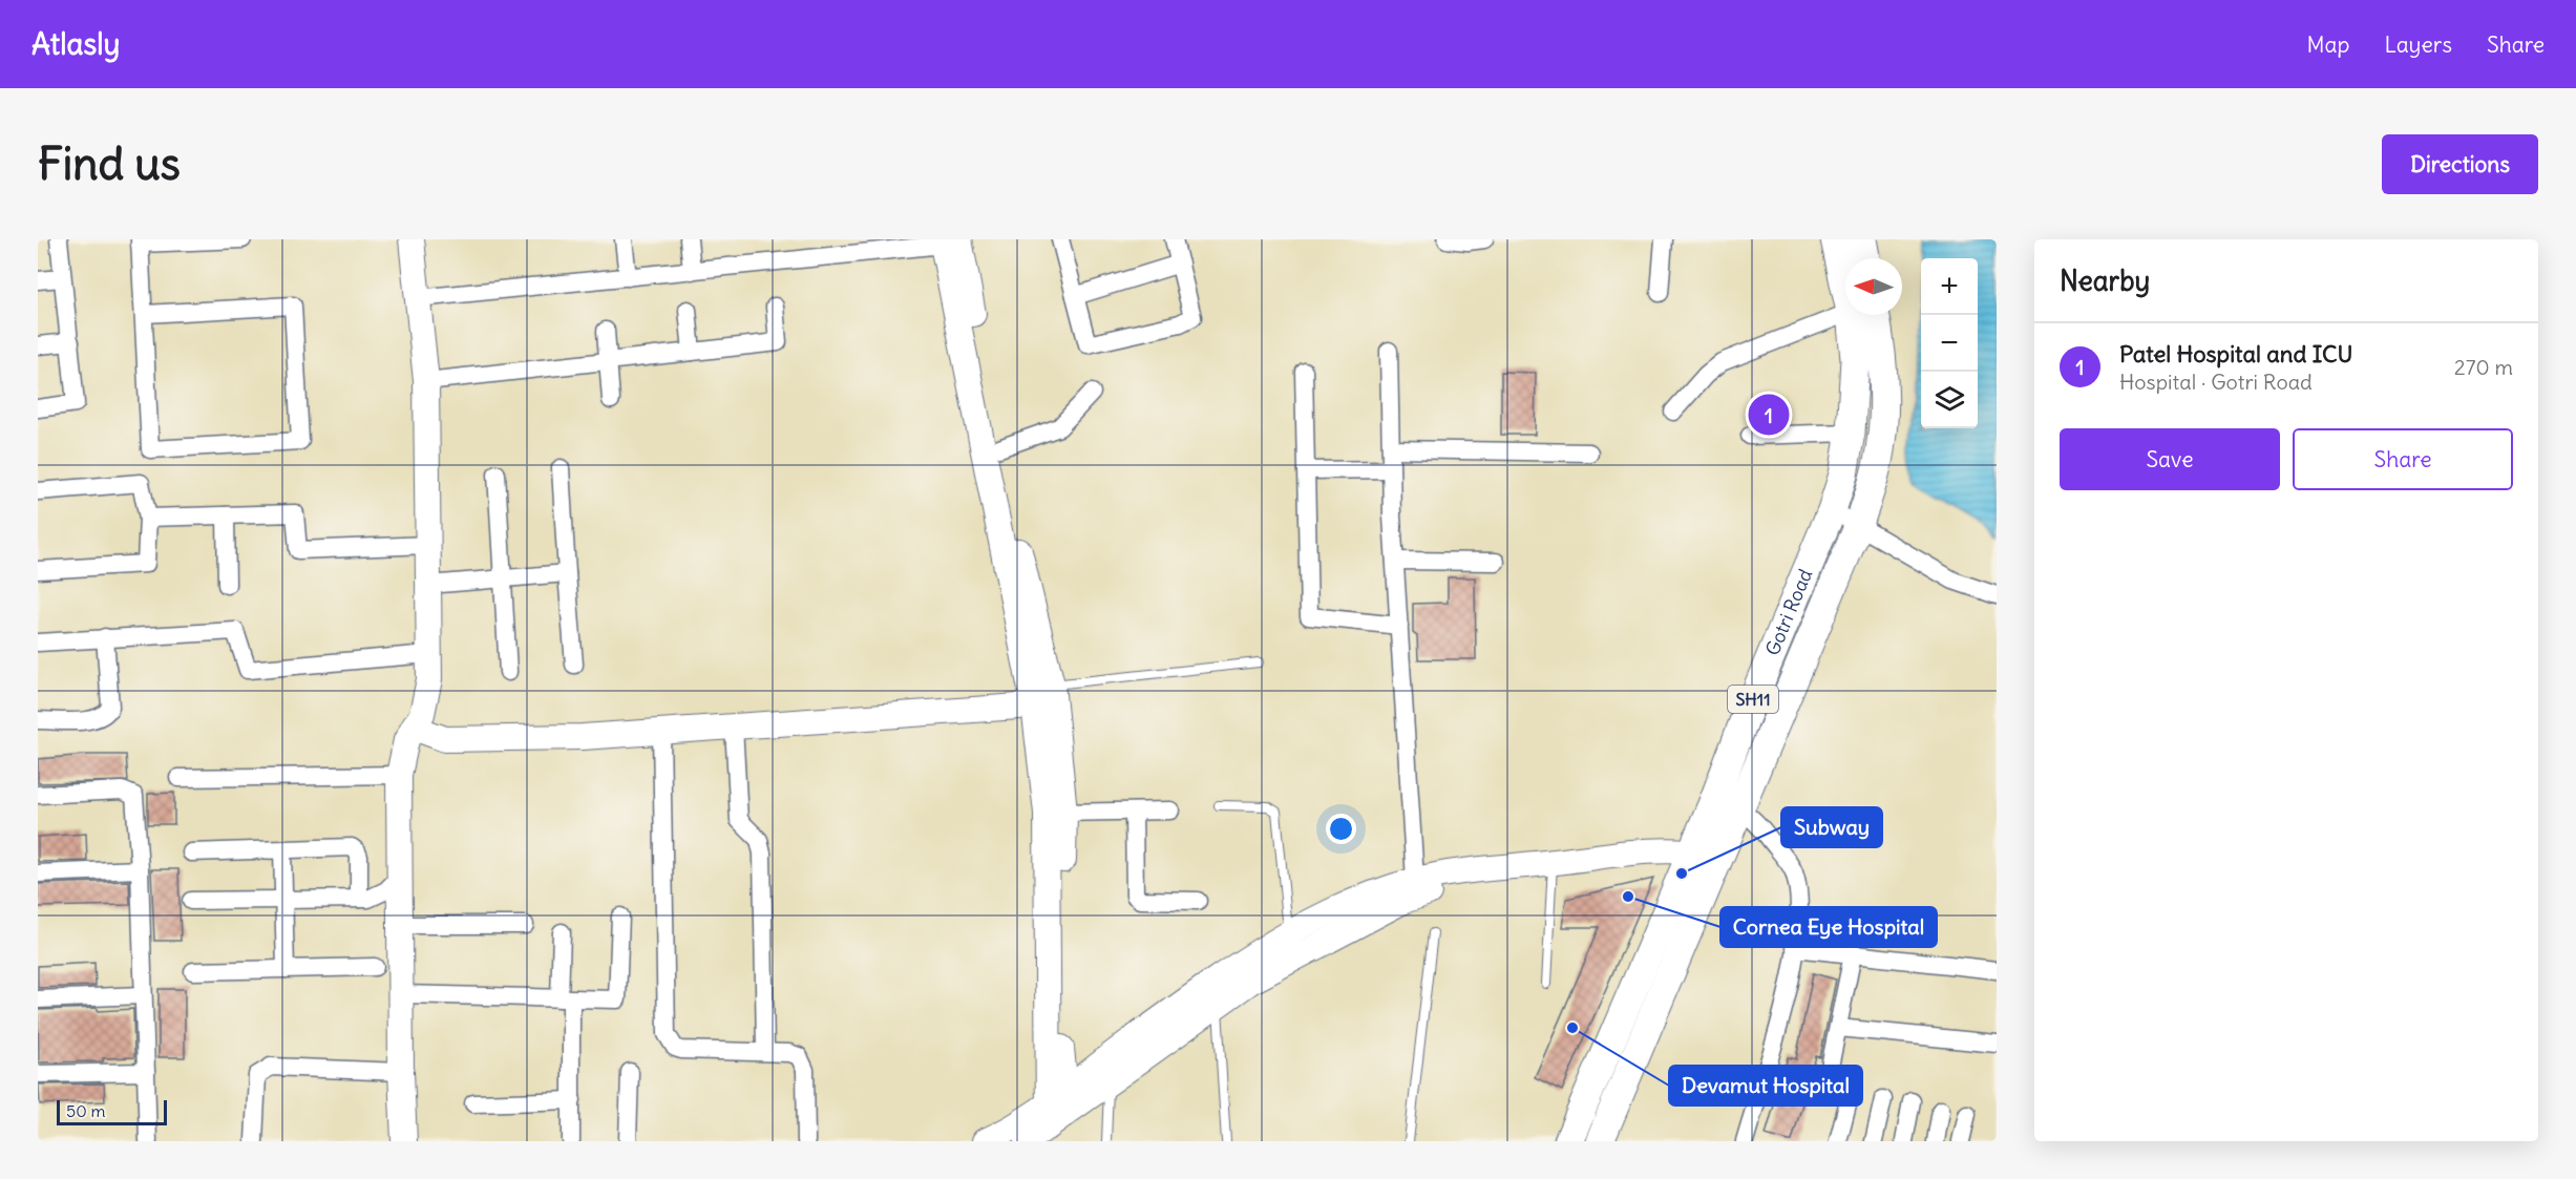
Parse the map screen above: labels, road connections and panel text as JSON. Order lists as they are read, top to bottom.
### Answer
{
  "streets": {
    "main road": ["Gotri Road", "SH11"]
  },
  "places": ["Subway", "Cornea Eye Hospital", "Devamut Hospital"],
  "scale_bar": "50 m",
  "north": "left",
  "page": {
    "header": "Atlasly",
    "nav": ["Map", "Layers", "Share"],
    "buttons": [
      "Directions",
      ["Save", "Share"]
    ],
    "title": "Find us",
    "heading": "Nearby",
    "map_buttons": ["+", "−"],
    "list": [
      {
        "mark": "1",
        "name": "Patel Hospital and ICU",
        "note": "Hospital · Gotri Road",
        "value": "270 m"
      }
    ],
    "pins": "1",
    "scale": "50 m"
  }
}
